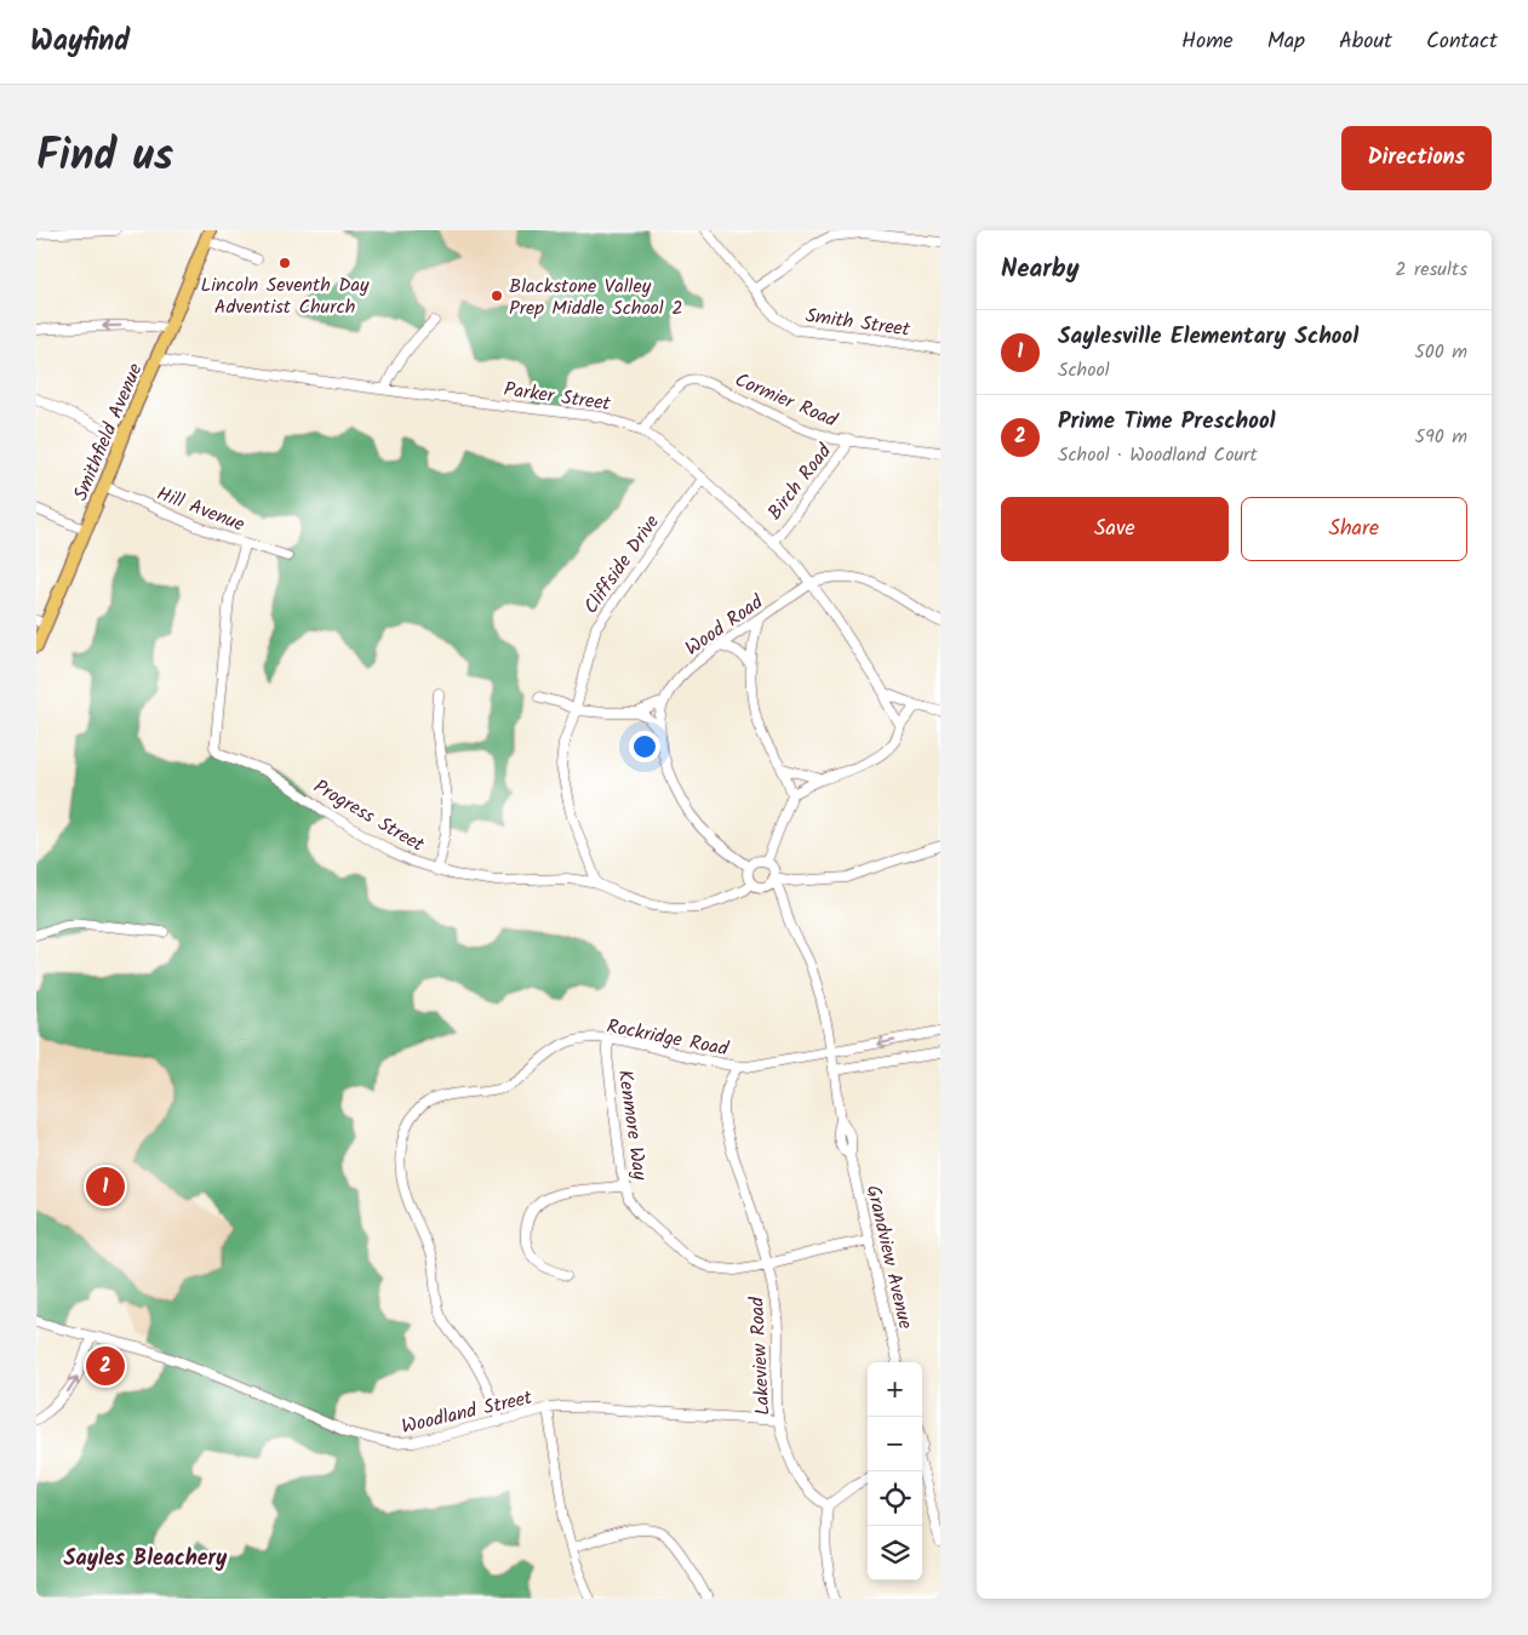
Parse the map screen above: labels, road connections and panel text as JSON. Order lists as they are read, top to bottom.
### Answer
{
  "streets": {
    "main road": ["Smithfield Avenue"],
    "street": [
      "Smith Street",
      "Parker Street",
      "Cormier Road",
      "Birch Road",
      "Hill Avenue",
      "Cliffside Drive",
      "Wood Road",
      "Progress Street",
      "Rockridge Road",
      "Kenmore Way",
      "Grandview Avenue",
      "Lakeview Road",
      "Woodland Street"
    ]
  },
  "crossings": [
    ["Parker Street", "Cormier Road"],
    ["Parker Street", "Smithfield Avenue"],
    ["Parker Street", "Birch Road"],
    ["Parker Street", "Cliffside Drive"],
    ["Parker Street", "Wood Road"],
    ["Cormier Road", "Birch Road"],
    ["Smithfield Avenue", "Hill Avenue"],
    ["Hill Avenue", "Progress Street"],
    ["Cliffside Drive", "Progress Street"],
    ["Wood Road", "Progress Street"],
    ["Wood Road", "Grandview Avenue"],
    ["Progress Street", "Grandview Avenue"],
    ["Rockridge Road", "Kenmore Way"],
    ["Rockridge Road", "Grandview Avenue"],
    ["Rockridge Road", "Lakeview Road"],
    ["Rockridge Road", "Woodland Street"],
    ["Kenmore Way", "Grandview Avenue"],
    ["Kenmore Way", "Lakeview Road"],
    ["Lakeview Road", "Woodland Street"]
  ],
  "districts": ["Sayles Bleachery"],
  "places": ["Lincoln Seventh Day Adventist Church", "Blackstone Valley Prep Middle School 2"],
  "page": {
    "header": "Wayfind",
    "nav": [
      "Home",
      "Map",
      "About",
      "Contact"
    ],
    "title": "Find us",
    "buttons": [
      "Directions",
      ["Save", "Share"]
    ],
    "heading": ["Nearby", "2 results"],
    "list": [
      {
        "mark": "1",
        "name": "Saylesville Elementary School",
        "note": "School",
        "value": "500 m"
      },
      {
        "mark": "2",
        "name": "Prime Time Preschool",
        "note": "School · Woodland Court",
        "value": "590 m"
      }
    ],
    "pins": ["1", "2"],
    "map_buttons": ["+", "−"]
  }
}
